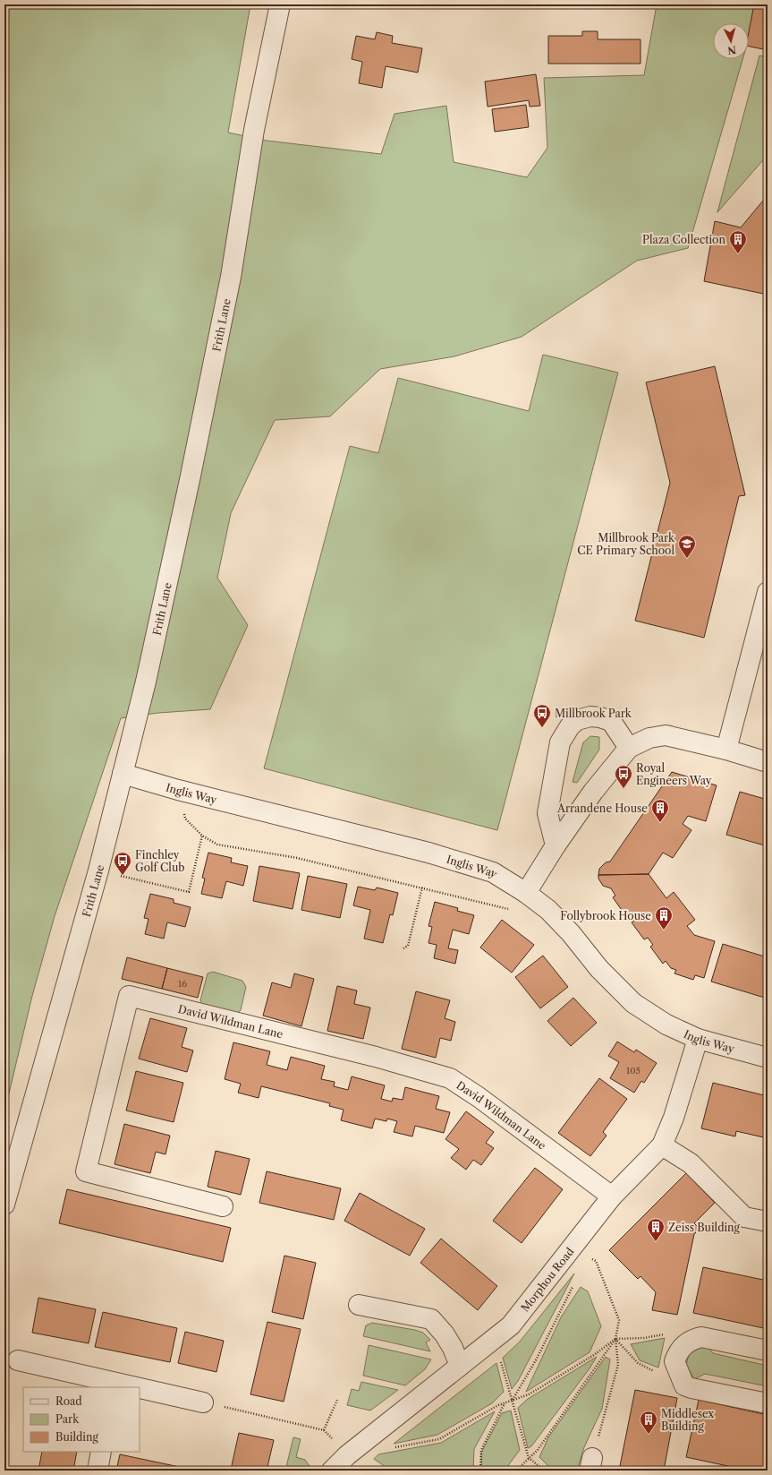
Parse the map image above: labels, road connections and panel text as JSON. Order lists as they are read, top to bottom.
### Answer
{
  "streets": {
    "street": [
      "Frith Lane",
      "Inglis Way",
      "David Wildman Lane",
      "Morphou Road"
    ]
  },
  "crossings": [
    ["Frith Lane", "Inglis Way"],
    ["Inglis Way", "Morphou Road"],
    ["David Wildman Lane", "Morphou Road"]
  ],
  "places": {
    "building": [
      "Plaza Collection",
      "Arrandene House",
      "Follybrook House",
      "Zeiss Building",
      "Middlesex Building"
    ],
    "school or university": ["Millbrook Park CE Primary School"],
    "bus stop": ["Millbrook Park", "Royal Engineers Way", "Finchley Golf Club"]
  },
  "house_numbers": ["16", "105"],
  "legend": ["Road", "Park", "Building"],
  "north": "bottom"
}
